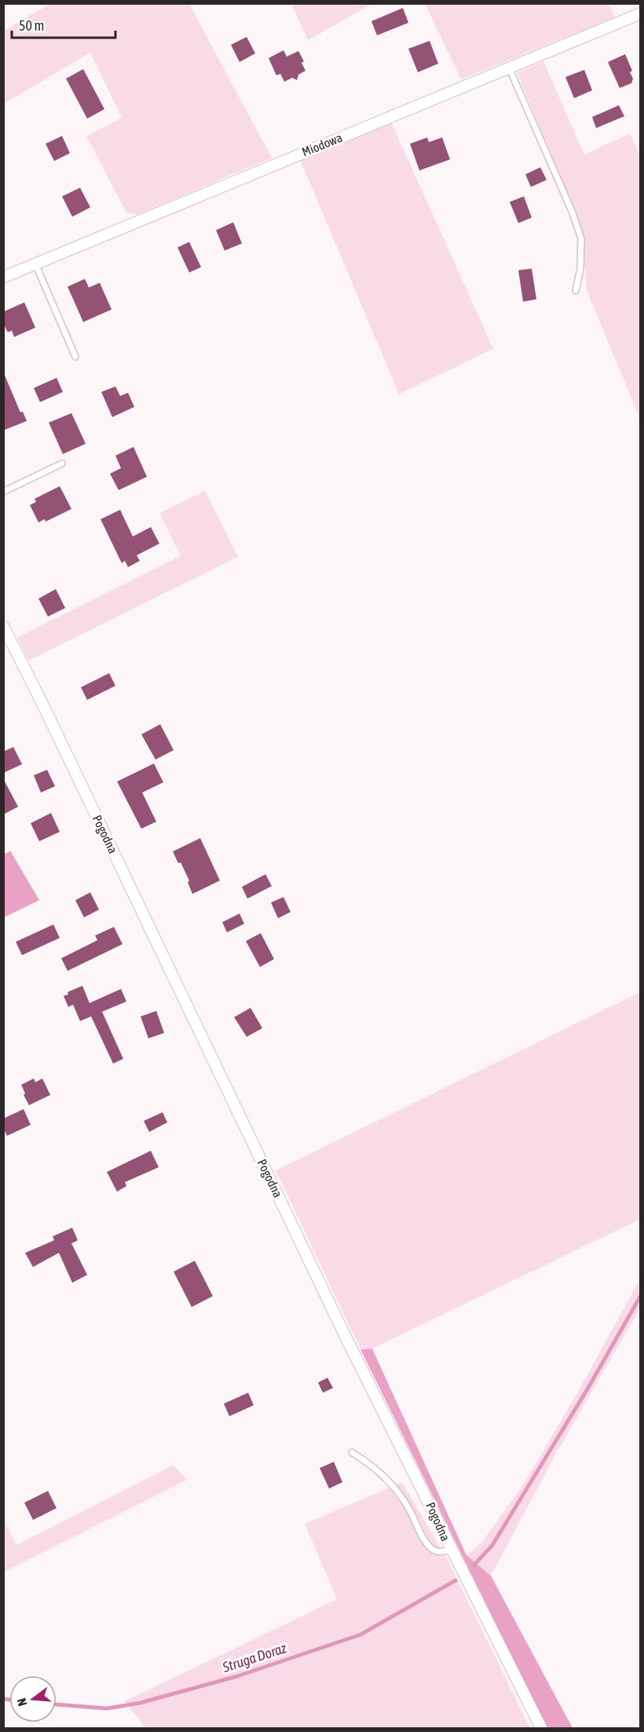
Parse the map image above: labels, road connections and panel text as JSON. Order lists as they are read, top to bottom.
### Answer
{
  "streets": {
    "street": ["Miodowa", "Pogodna"]
  },
  "water": ["Struga Doraz"],
  "scale_bar": "50 m",
  "north": "left"
}
